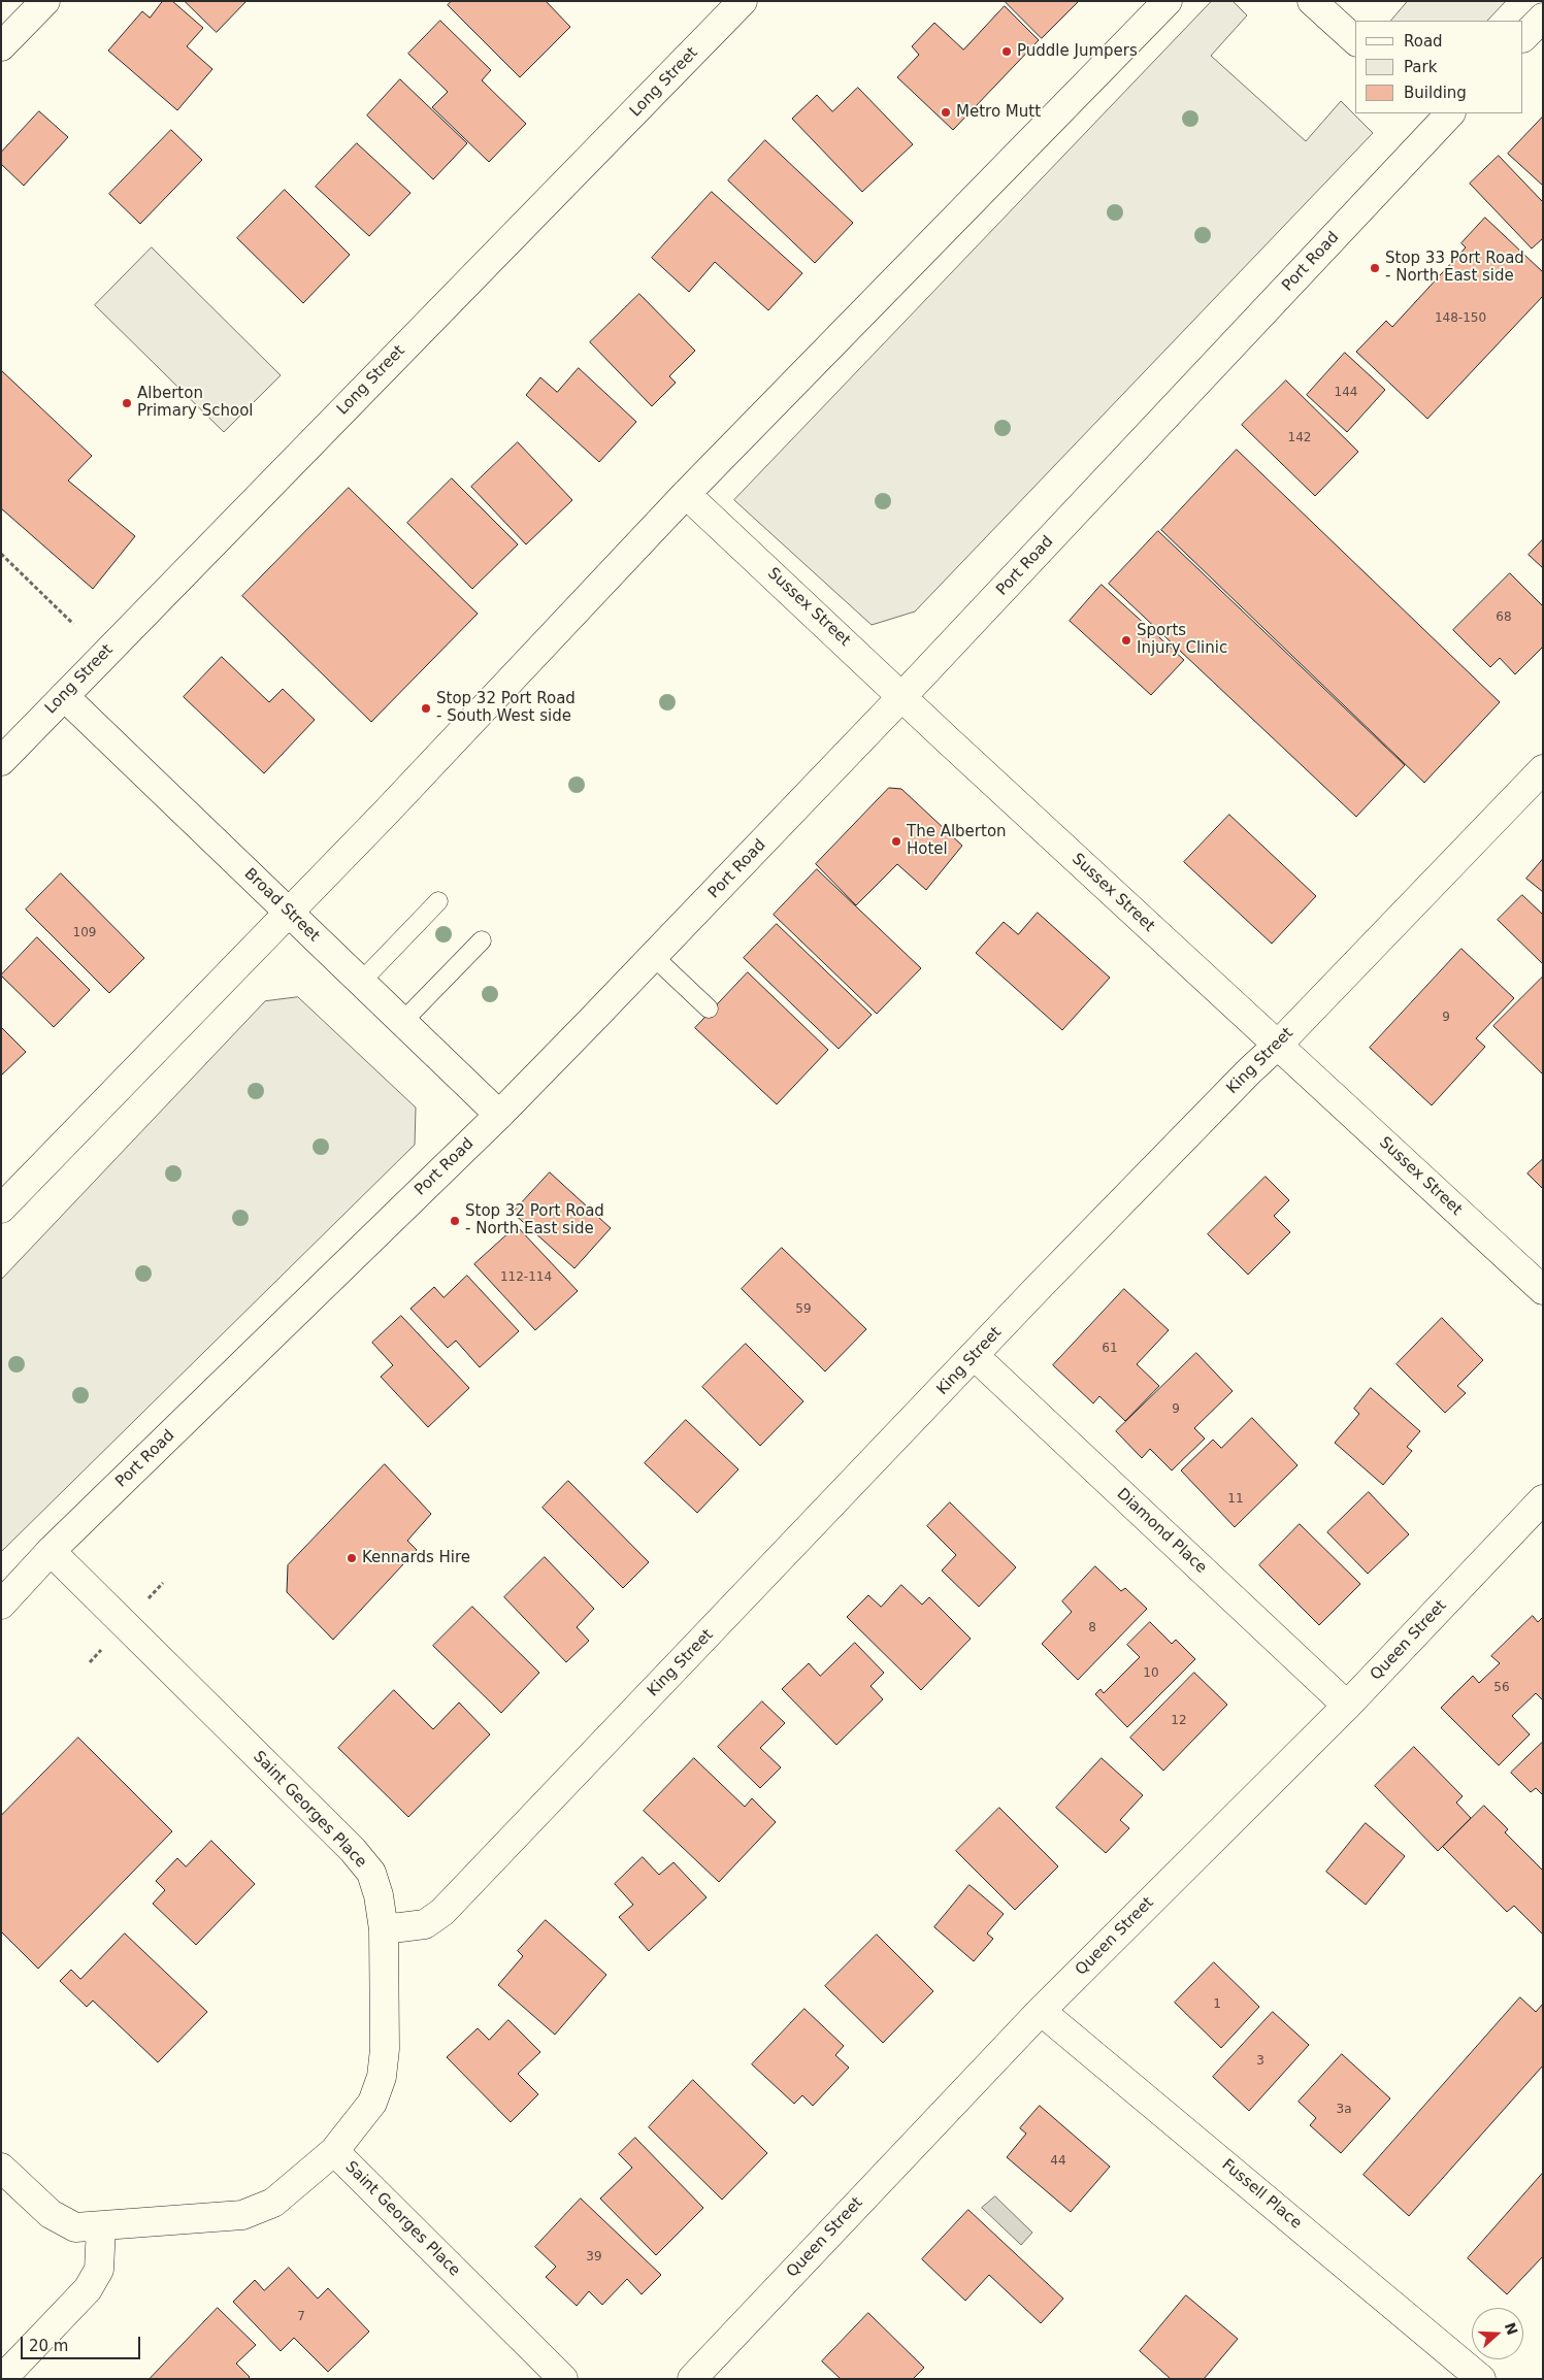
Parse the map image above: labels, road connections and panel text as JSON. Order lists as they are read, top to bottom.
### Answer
{
  "streets": {
    "main road": [
      "Long Street",
      "Port Road",
      "Sussex Street",
      "Broad Street",
      "King Street",
      "Diamond Place",
      "Queen Street",
      "Saint Georges Place",
      "Fussell Place"
    ]
  },
  "crossings": [
    ["Long Street", "Broad Street"],
    ["Port Road", "Sussex Street"],
    ["Port Road", "Broad Street"],
    ["Port Road", "Saint Georges Place"],
    ["Sussex Street", "King Street"],
    ["King Street", "Diamond Place"],
    ["King Street", "Saint Georges Place"],
    ["Diamond Place", "Queen Street"],
    ["Queen Street", "Fussell Place"]
  ],
  "places": [
    "Puddle Jumpers",
    "Metro Mutt",
    "Stop 33 Port Road - North East side",
    "Alberton Primary School",
    "Sports Injury Clinic",
    "Stop 32 Port Road - South West side",
    "The Alberton Hotel",
    "Stop 32 Port Road - North East side",
    "Kennards Hire"
  ],
  "house_numbers": [
    "148-150",
    "144",
    "142",
    "68",
    "109",
    "9",
    "112-114",
    "59",
    "61",
    "9",
    "11",
    "8",
    "10",
    "56",
    "12",
    "1",
    "3",
    "3a",
    "44",
    "39",
    "7"
  ],
  "legend": ["Road", "Park", "Building"],
  "scale_bar": "20 m",
  "north": "right"
}
